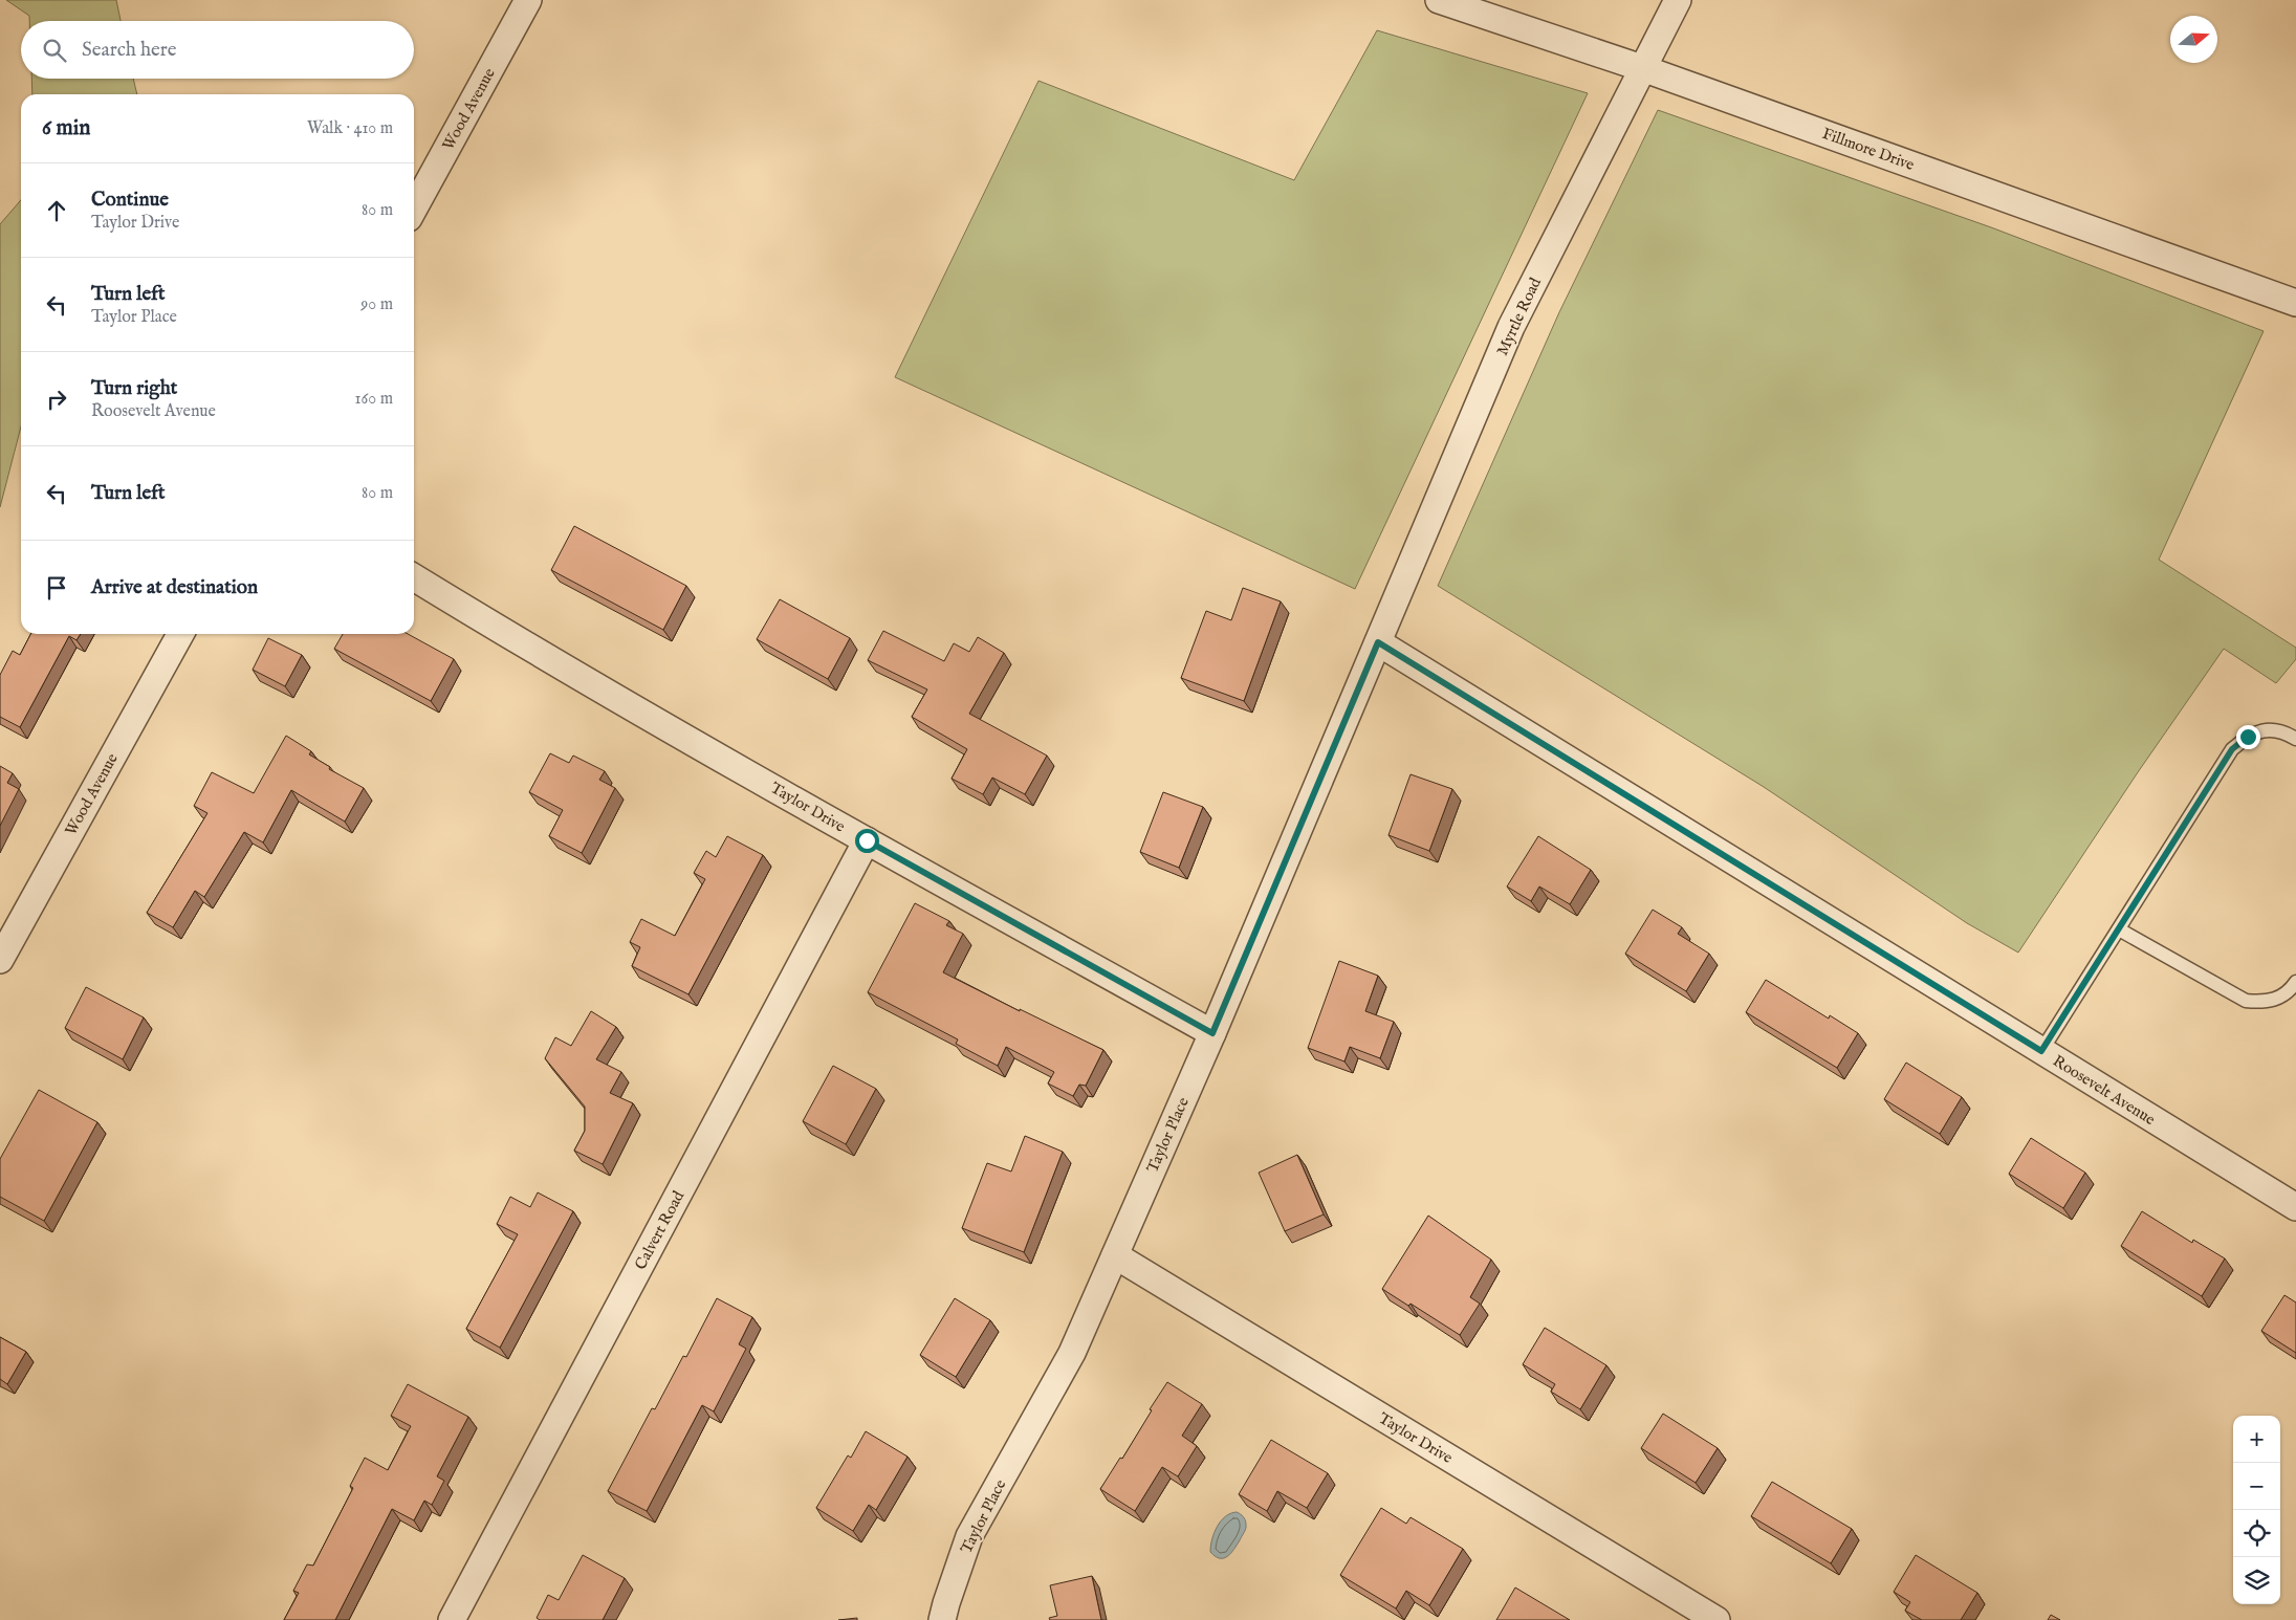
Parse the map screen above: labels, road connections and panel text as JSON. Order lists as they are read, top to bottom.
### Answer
{
  "streets": {
    "street": [
      "Wood Avenue",
      "Fillmore Drive",
      "Myrtle Road",
      "Taylor Drive",
      "Roosevelt Avenue",
      "Taylor Place",
      "Calvert Road"
    ]
  },
  "crossings": [
    ["Fillmore Drive", "Myrtle Road"],
    ["Myrtle Road", "Roosevelt Avenue"],
    ["Myrtle Road", "Taylor Place"],
    ["Taylor Drive", "Taylor Place"],
    ["Taylor Drive", "Calvert Road"],
    ["Roosevelt Avenue", "Taylor Place"]
  ],
  "north": "right",
  "page": {
    "search": "Search here",
    "heading": ["6 min", "Walk · 410 m"],
    "list": [
      ["Continue", "Taylor Drive", "80 m"],
      ["Turn left", "Taylor Place", "90 m"],
      ["Turn right", "Roosevelt Avenue", "160 m"],
      ["Turn left", "80 m"],
      "Arrive at destination"
    ],
    "map_buttons": ["+", "−"]
  }
}
